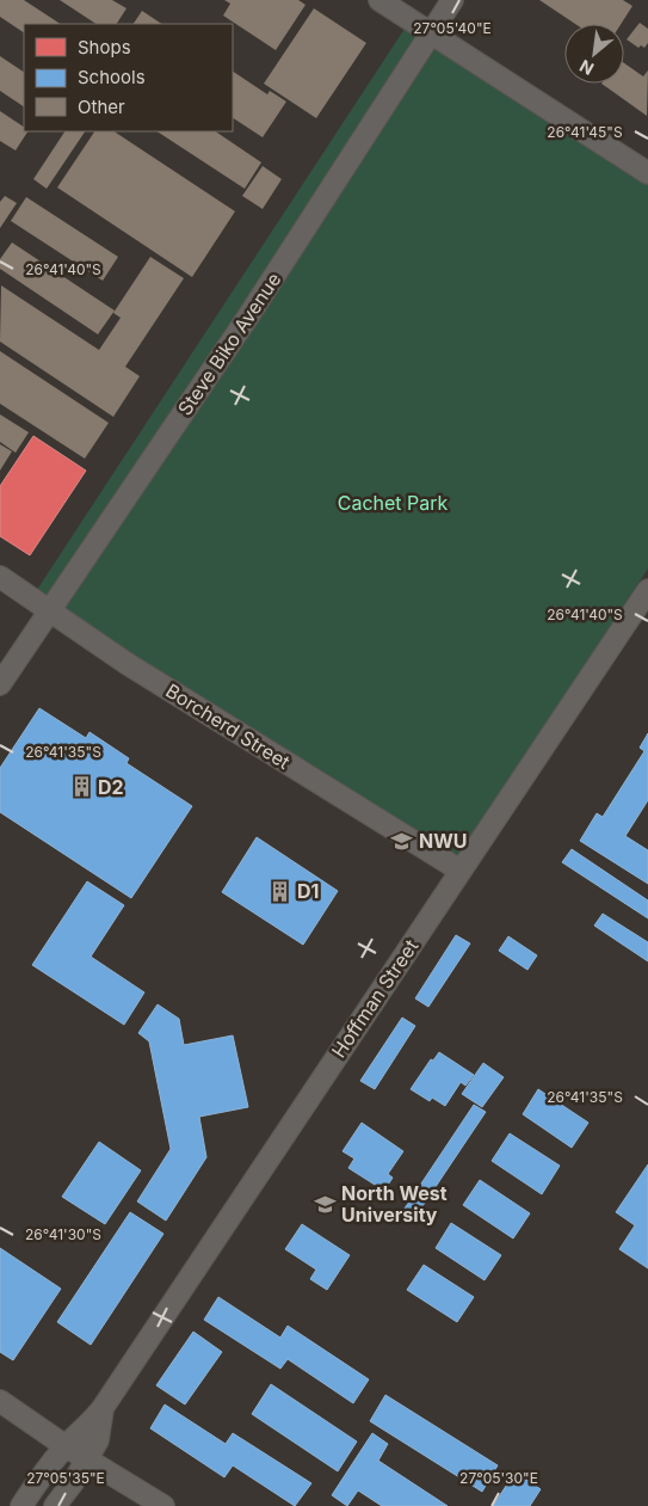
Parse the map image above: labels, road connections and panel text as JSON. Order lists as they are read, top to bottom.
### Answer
{
  "streets": {
    "street": ["Steve Biko Avenue", "Borcherd Street", "Hoffman Street"]
  },
  "crossings": [
    ["Steve Biko Avenue", "Borcherd Street"],
    ["Borcherd Street", "Hoffman Street"]
  ],
  "parks": ["Cachet Park"],
  "places": {
    "building": ["D2", "D1"],
    "school or university": ["NWU", "North West University"]
  },
  "legend": ["Shops", "Schools", "Other"],
  "north": "bottom left",
  "coordinates": [
    "27°05'40\"E",
    "26°41'45\"S",
    "26°41'40\"S",
    "26°41'35\"S",
    "26°41'30\"S",
    "27°05'35\"E",
    "27°05'30\"E"
  ]
}
